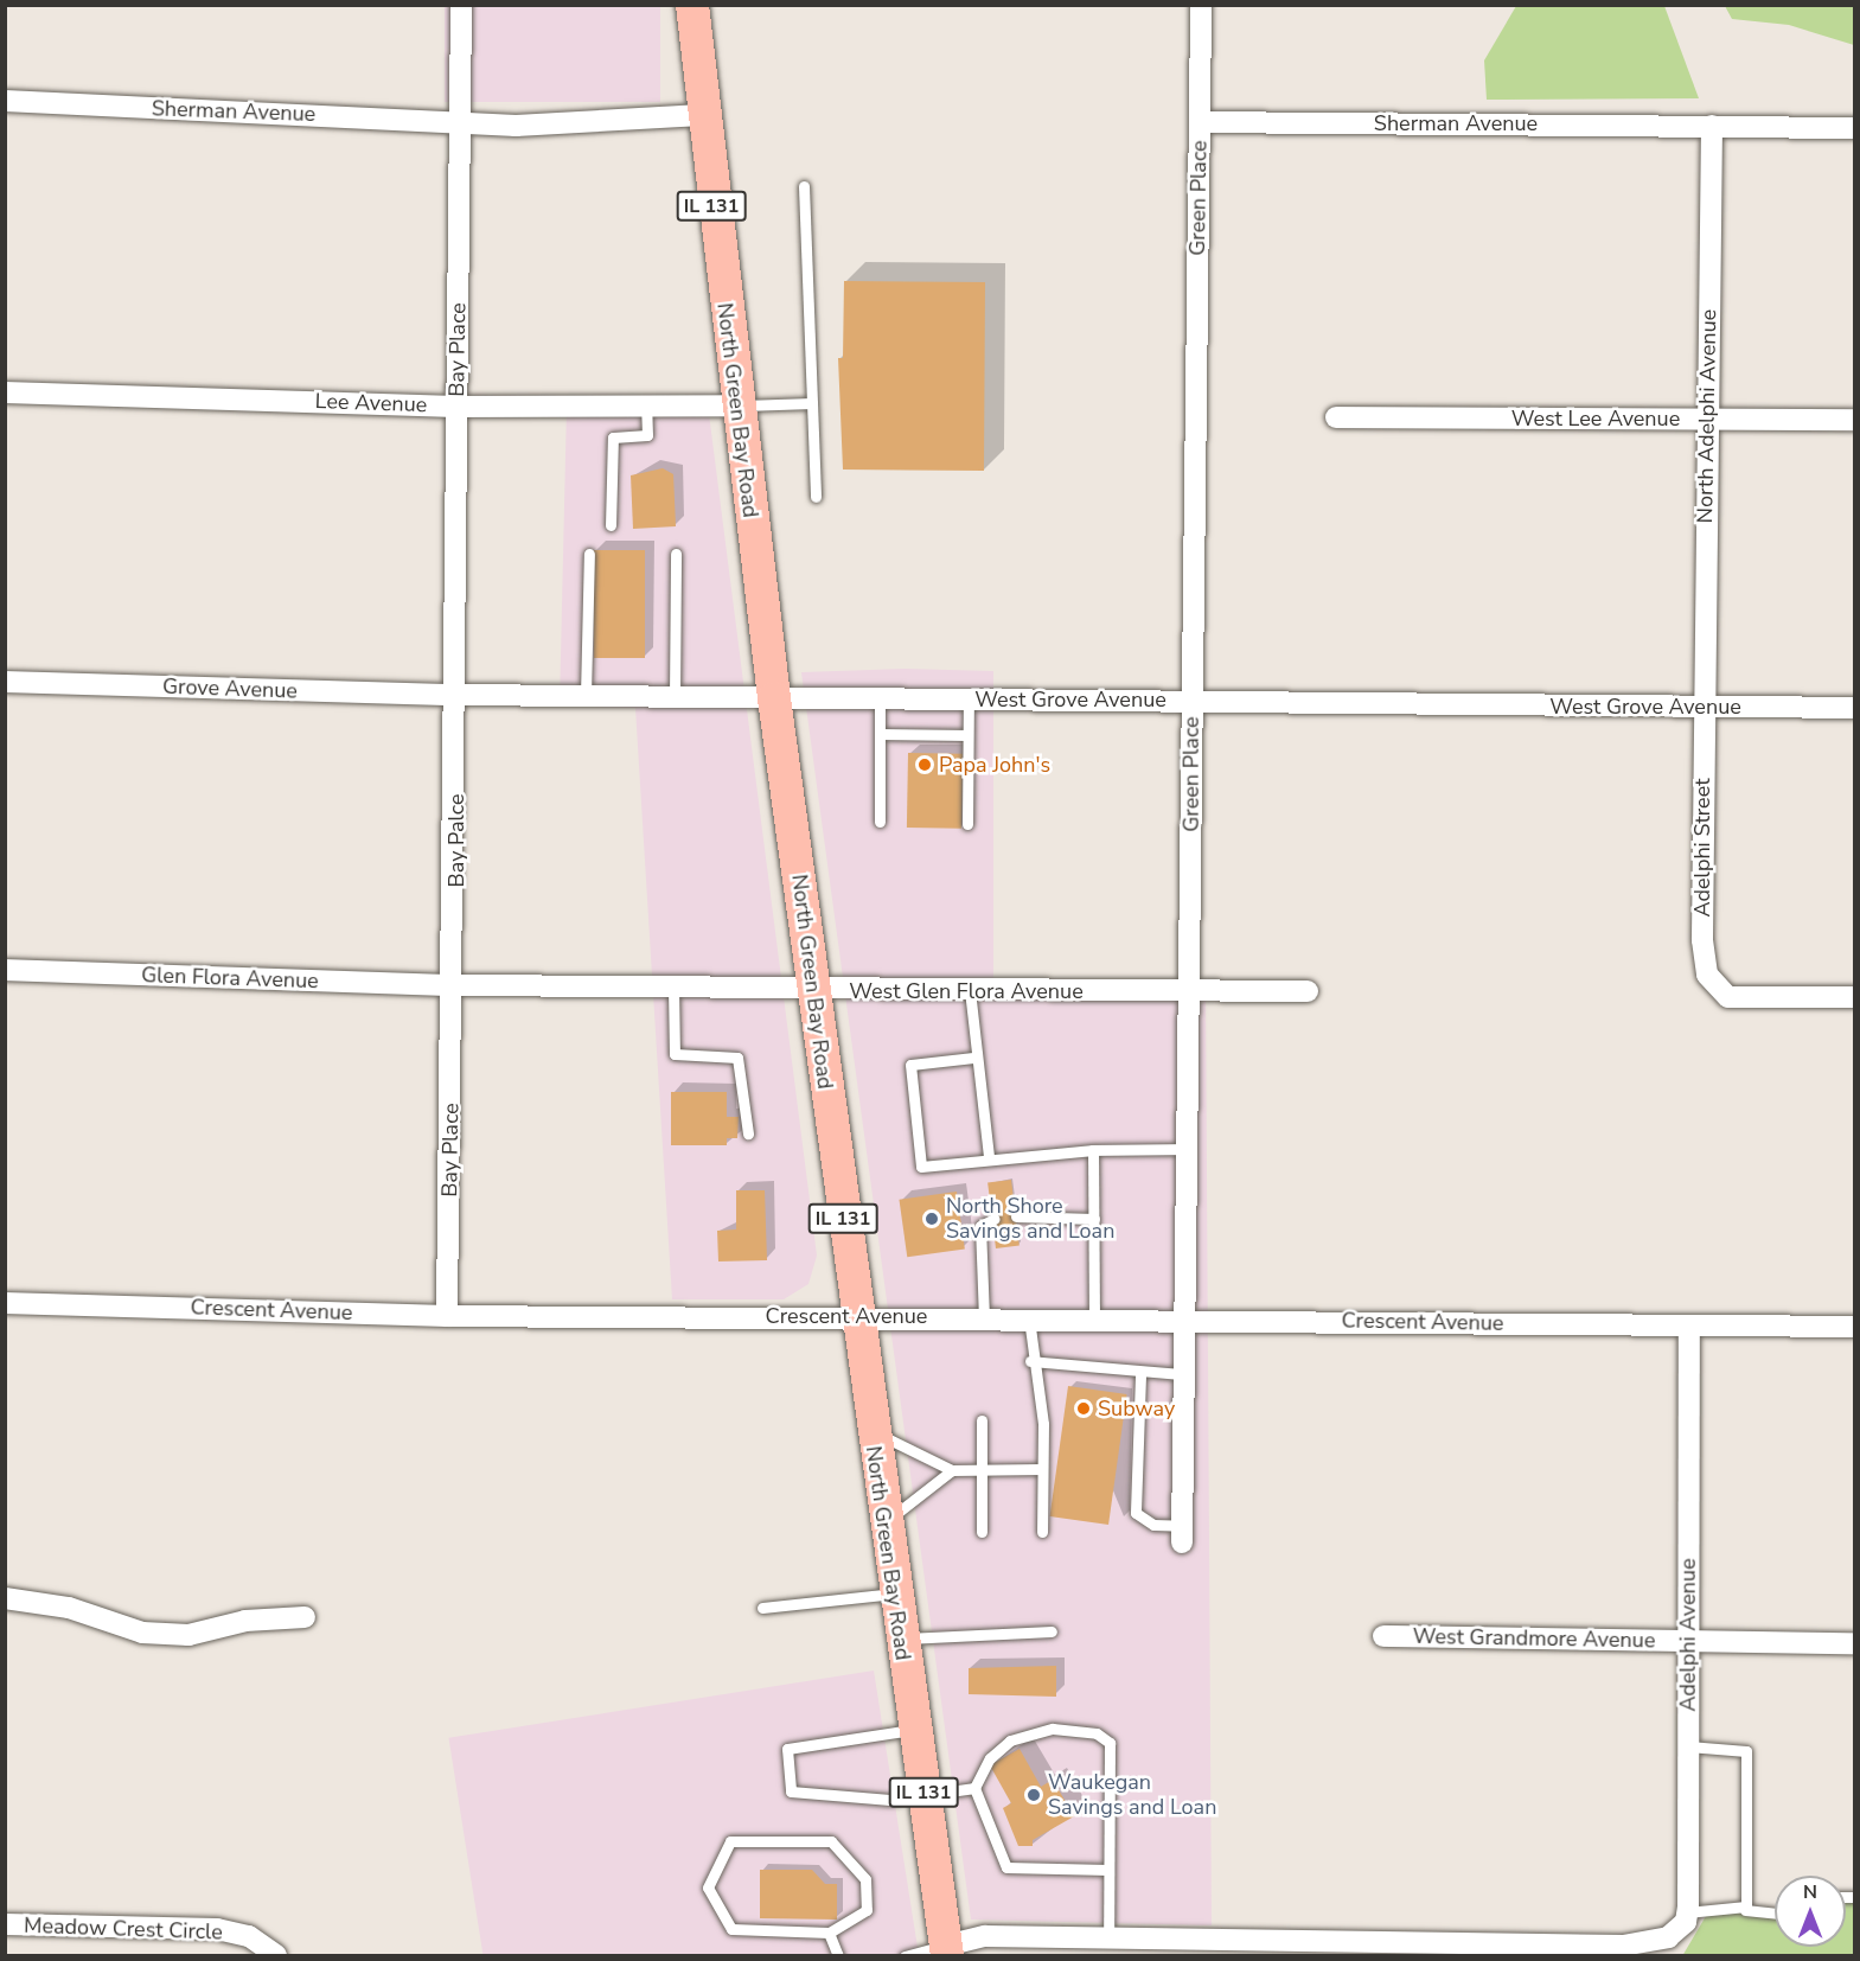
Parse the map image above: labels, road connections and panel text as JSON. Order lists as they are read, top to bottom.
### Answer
{
  "streets": {
    "main road": ["IL 131", "North Green Bay Road"],
    "street": [
      "Sherman Avenue",
      "Green Place",
      "Bay Place",
      "Lee Avenue",
      "North Adelphi Avenue",
      "West Lee Avenue",
      "Grove Avenue",
      "West Grove Avenue",
      "Bay Palce",
      "Adelphi Street",
      "Glen Flora Avenue",
      "West Glen Flora Avenue",
      "Crescent Avenue",
      "Adelphi Avenue",
      "West Grandmore Avenue",
      "Meadow Crest Circle"
    ]
  },
  "crossings": [
    ["Sherman Avenue", "Green Place"],
    ["Sherman Avenue", "Bay Place"],
    ["Sherman Avenue", "North Green Bay Road"],
    ["Sherman Avenue", "North Adelphi Avenue"],
    ["Green Place", "West Grove Avenue"],
    ["Green Place", "West Glen Flora Avenue"],
    ["Green Place", "Crescent Avenue"],
    ["Bay Place", "Lee Avenue"],
    ["Bay Place", "Grove Avenue"],
    ["Bay Place", "West Grove Avenue"],
    ["Bay Place", "Bay Palce"],
    ["Bay Place", "Glen Flora Avenue"],
    ["Bay Place", "West Glen Flora Avenue"],
    ["Bay Place", "Crescent Avenue"],
    ["Lee Avenue", "North Green Bay Road"],
    ["North Green Bay Road", "West Grove Avenue"],
    ["North Green Bay Road", "West Glen Flora Avenue"],
    ["North Green Bay Road", "Crescent Avenue"],
    ["North Adelphi Avenue", "West Lee Avenue"],
    ["North Adelphi Avenue", "West Grove Avenue"],
    ["North Adelphi Avenue", "Adelphi Street"],
    ["Grove Avenue", "West Grove Avenue"],
    ["Grove Avenue", "Bay Palce"],
    ["West Grove Avenue", "Bay Palce"],
    ["West Grove Avenue", "Adelphi Street"],
    ["Bay Palce", "Glen Flora Avenue"],
    ["Bay Palce", "West Glen Flora Avenue"],
    ["Glen Flora Avenue", "West Glen Flora Avenue"],
    ["Crescent Avenue", "Adelphi Avenue"],
    ["Adelphi Avenue", "West Grandmore Avenue"]
  ],
  "places": [
    "Papa John's",
    "North Shore Savings and Loan",
    "Subway",
    "Waukegan Savings and Loan"
  ],
  "north": "top"
}
